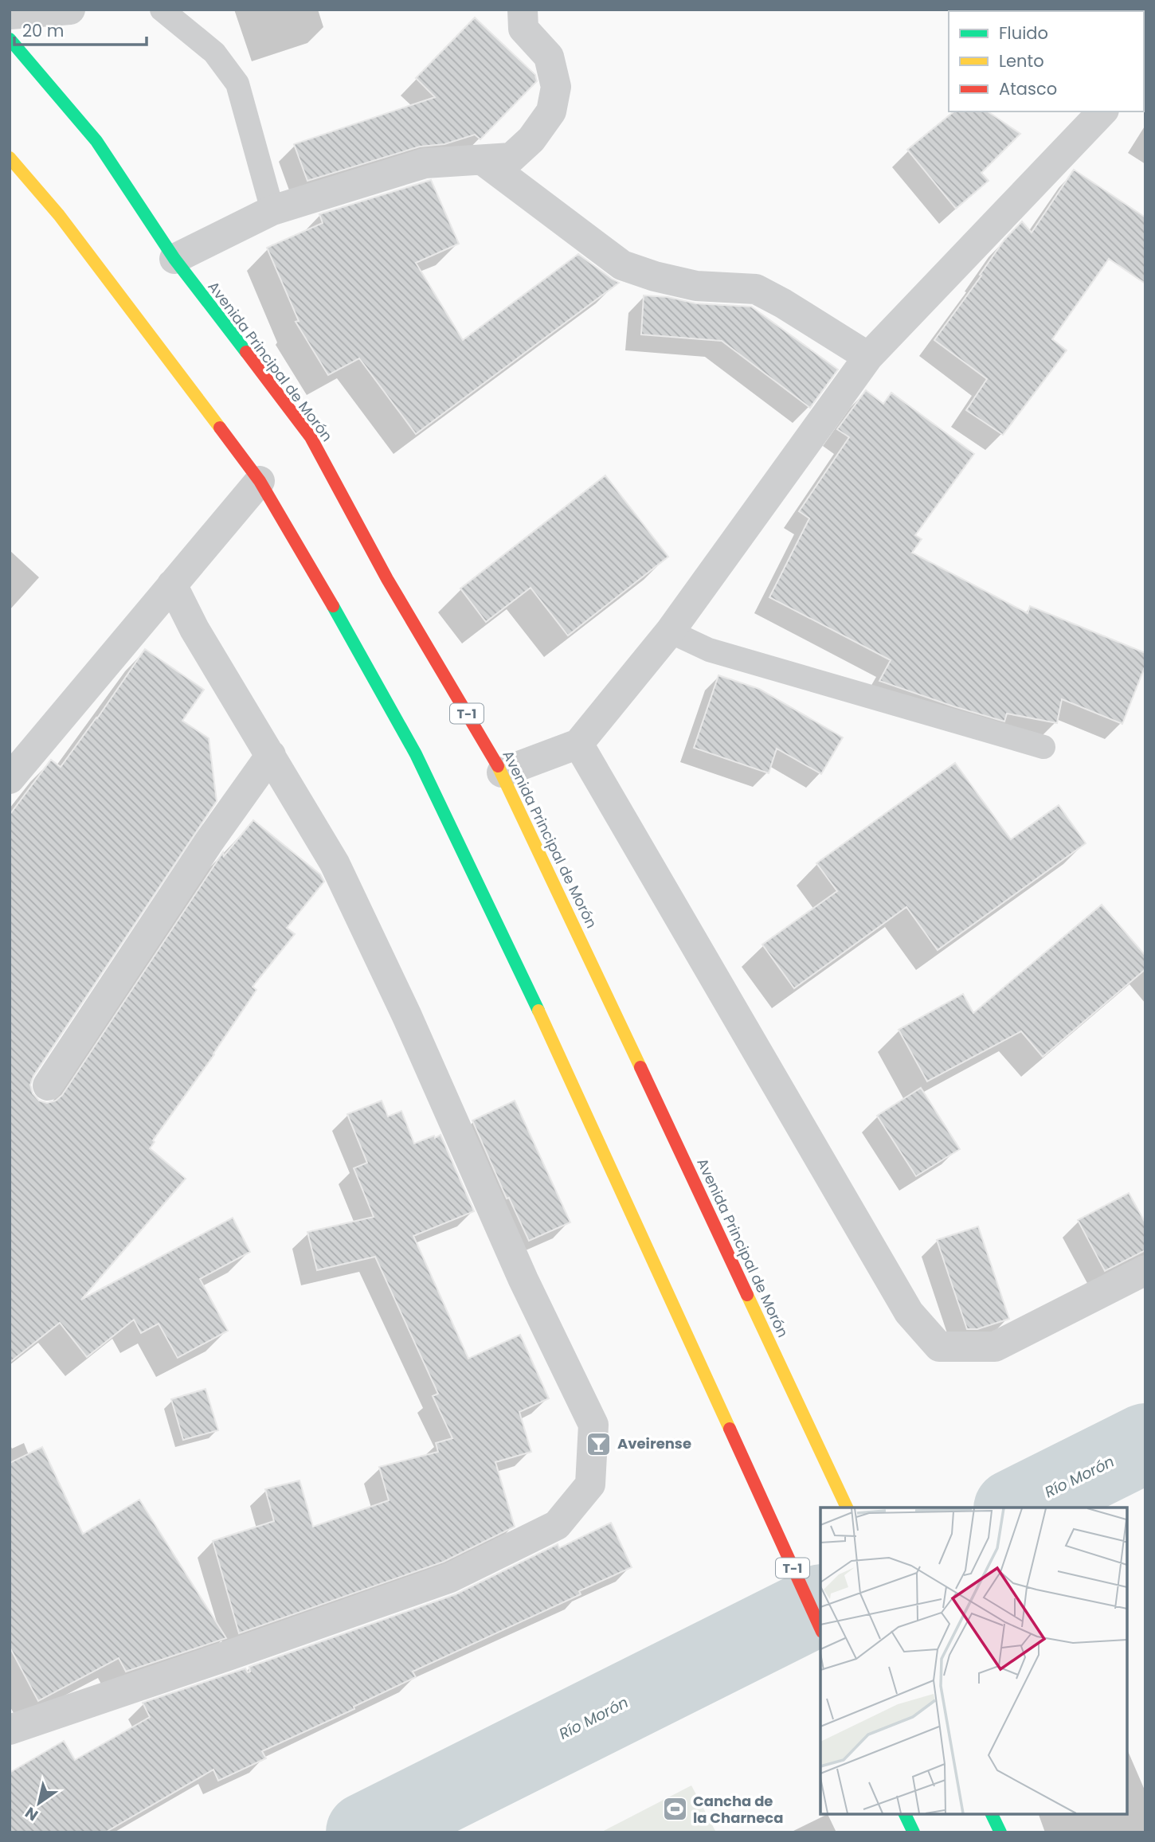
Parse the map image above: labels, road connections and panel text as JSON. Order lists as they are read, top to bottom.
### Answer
{
  "streets": {
    "main road": ["Avenida Principal de Morón", "T-1"]
  },
  "water": ["Río Morón"],
  "places": {
    "bar": ["Aveirense"],
    "sports": ["Cancha de la Charneca"]
  },
  "legend": ["Fluido", "Lento", "Atasco"],
  "scale_bar": "20 m",
  "north": "bottom left"
}
